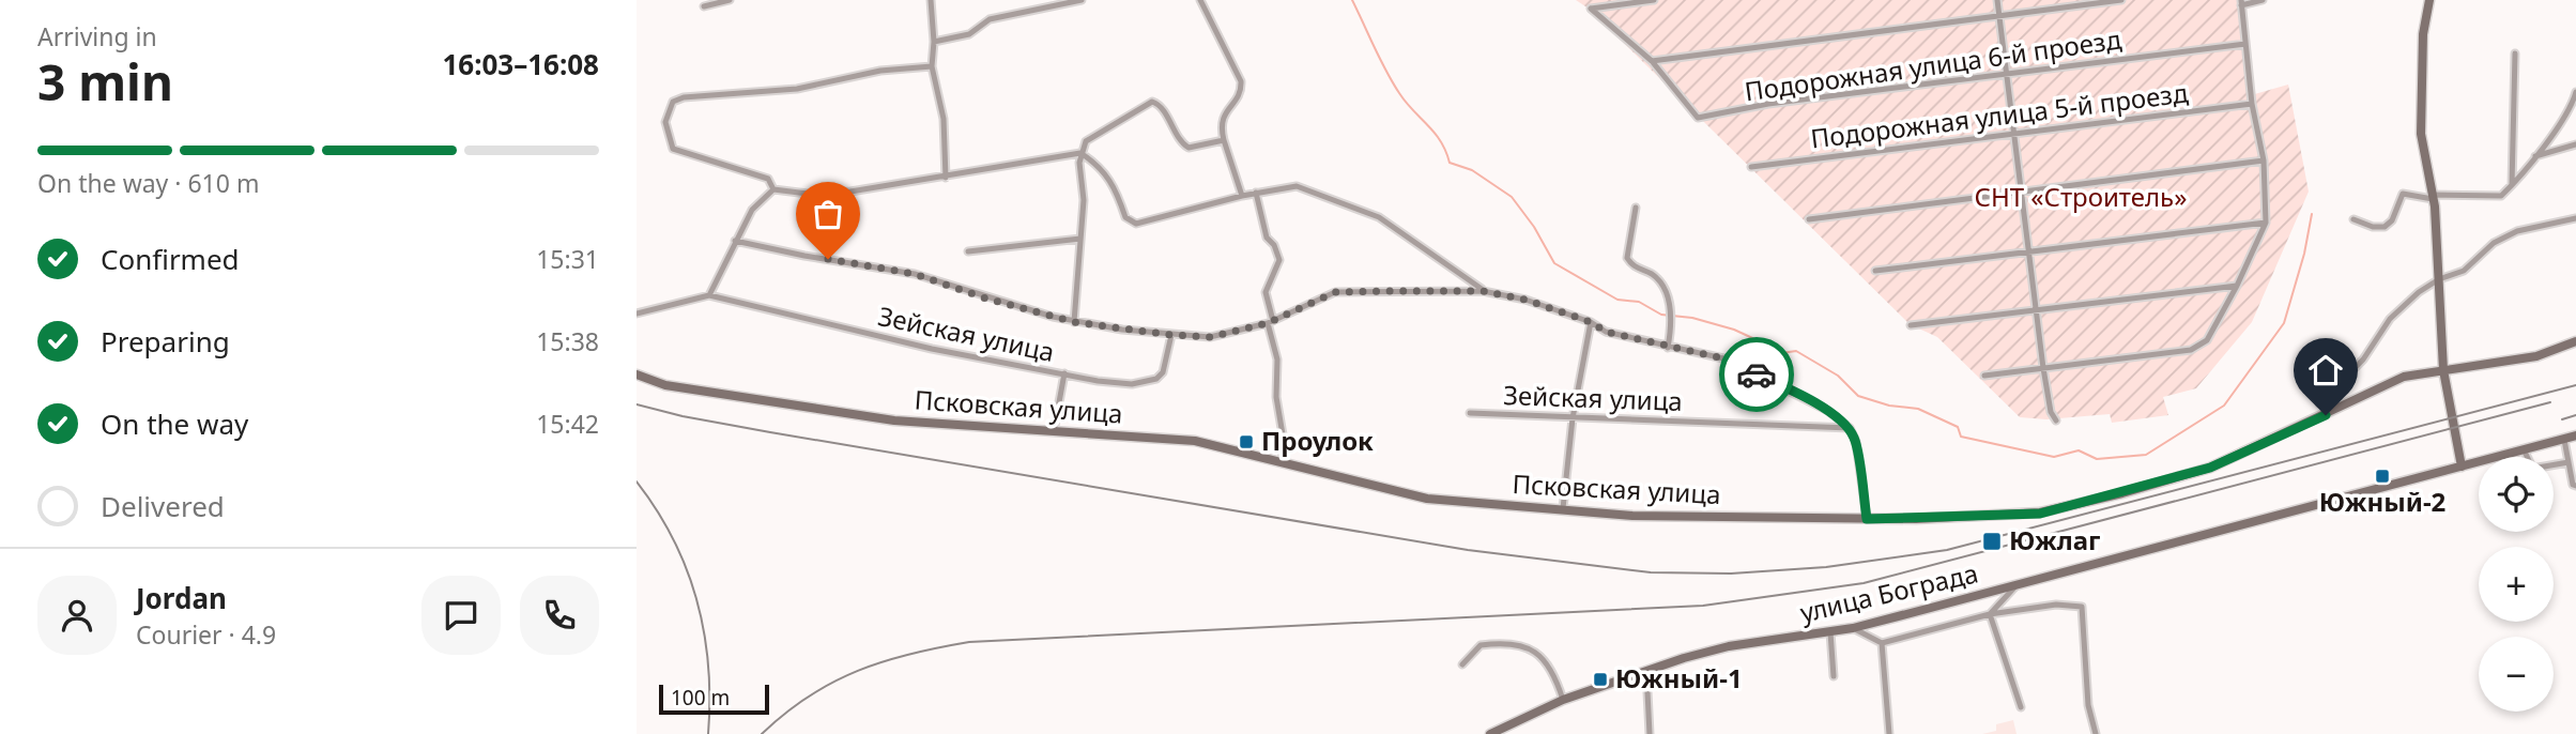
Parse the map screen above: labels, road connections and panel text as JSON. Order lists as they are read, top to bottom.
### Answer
{
  "streets": {
    "street": [
      "Подорожная улица 6-й проезд",
      "Подорожная улица 5-й проезд",
      "Зейская улица",
      "Псковская улица",
      "улица Бограда"
    ]
  },
  "parks": ["СНТ «Строитель»"],
  "places": {
    "transit": [
      "Проулок",
      "Южный-2",
      "Южлаг",
      "Южный-1"
    ]
  },
  "scale_bar": "100 m",
  "page": {
    "heading": ["3 min", "Arriving in", "16:03–16:08"],
    "panel": ["Jordan", "Courier · 4.9"],
    "bar": "On the way · 610 m",
    "list": [
      ["Confirmed", "15:31"],
      ["Preparing", "15:38"],
      ["On the way", "15:42"],
      "Delivered"
    ],
    "map_buttons": ["+", "−"],
    "scale": "100 m"
  }
}
